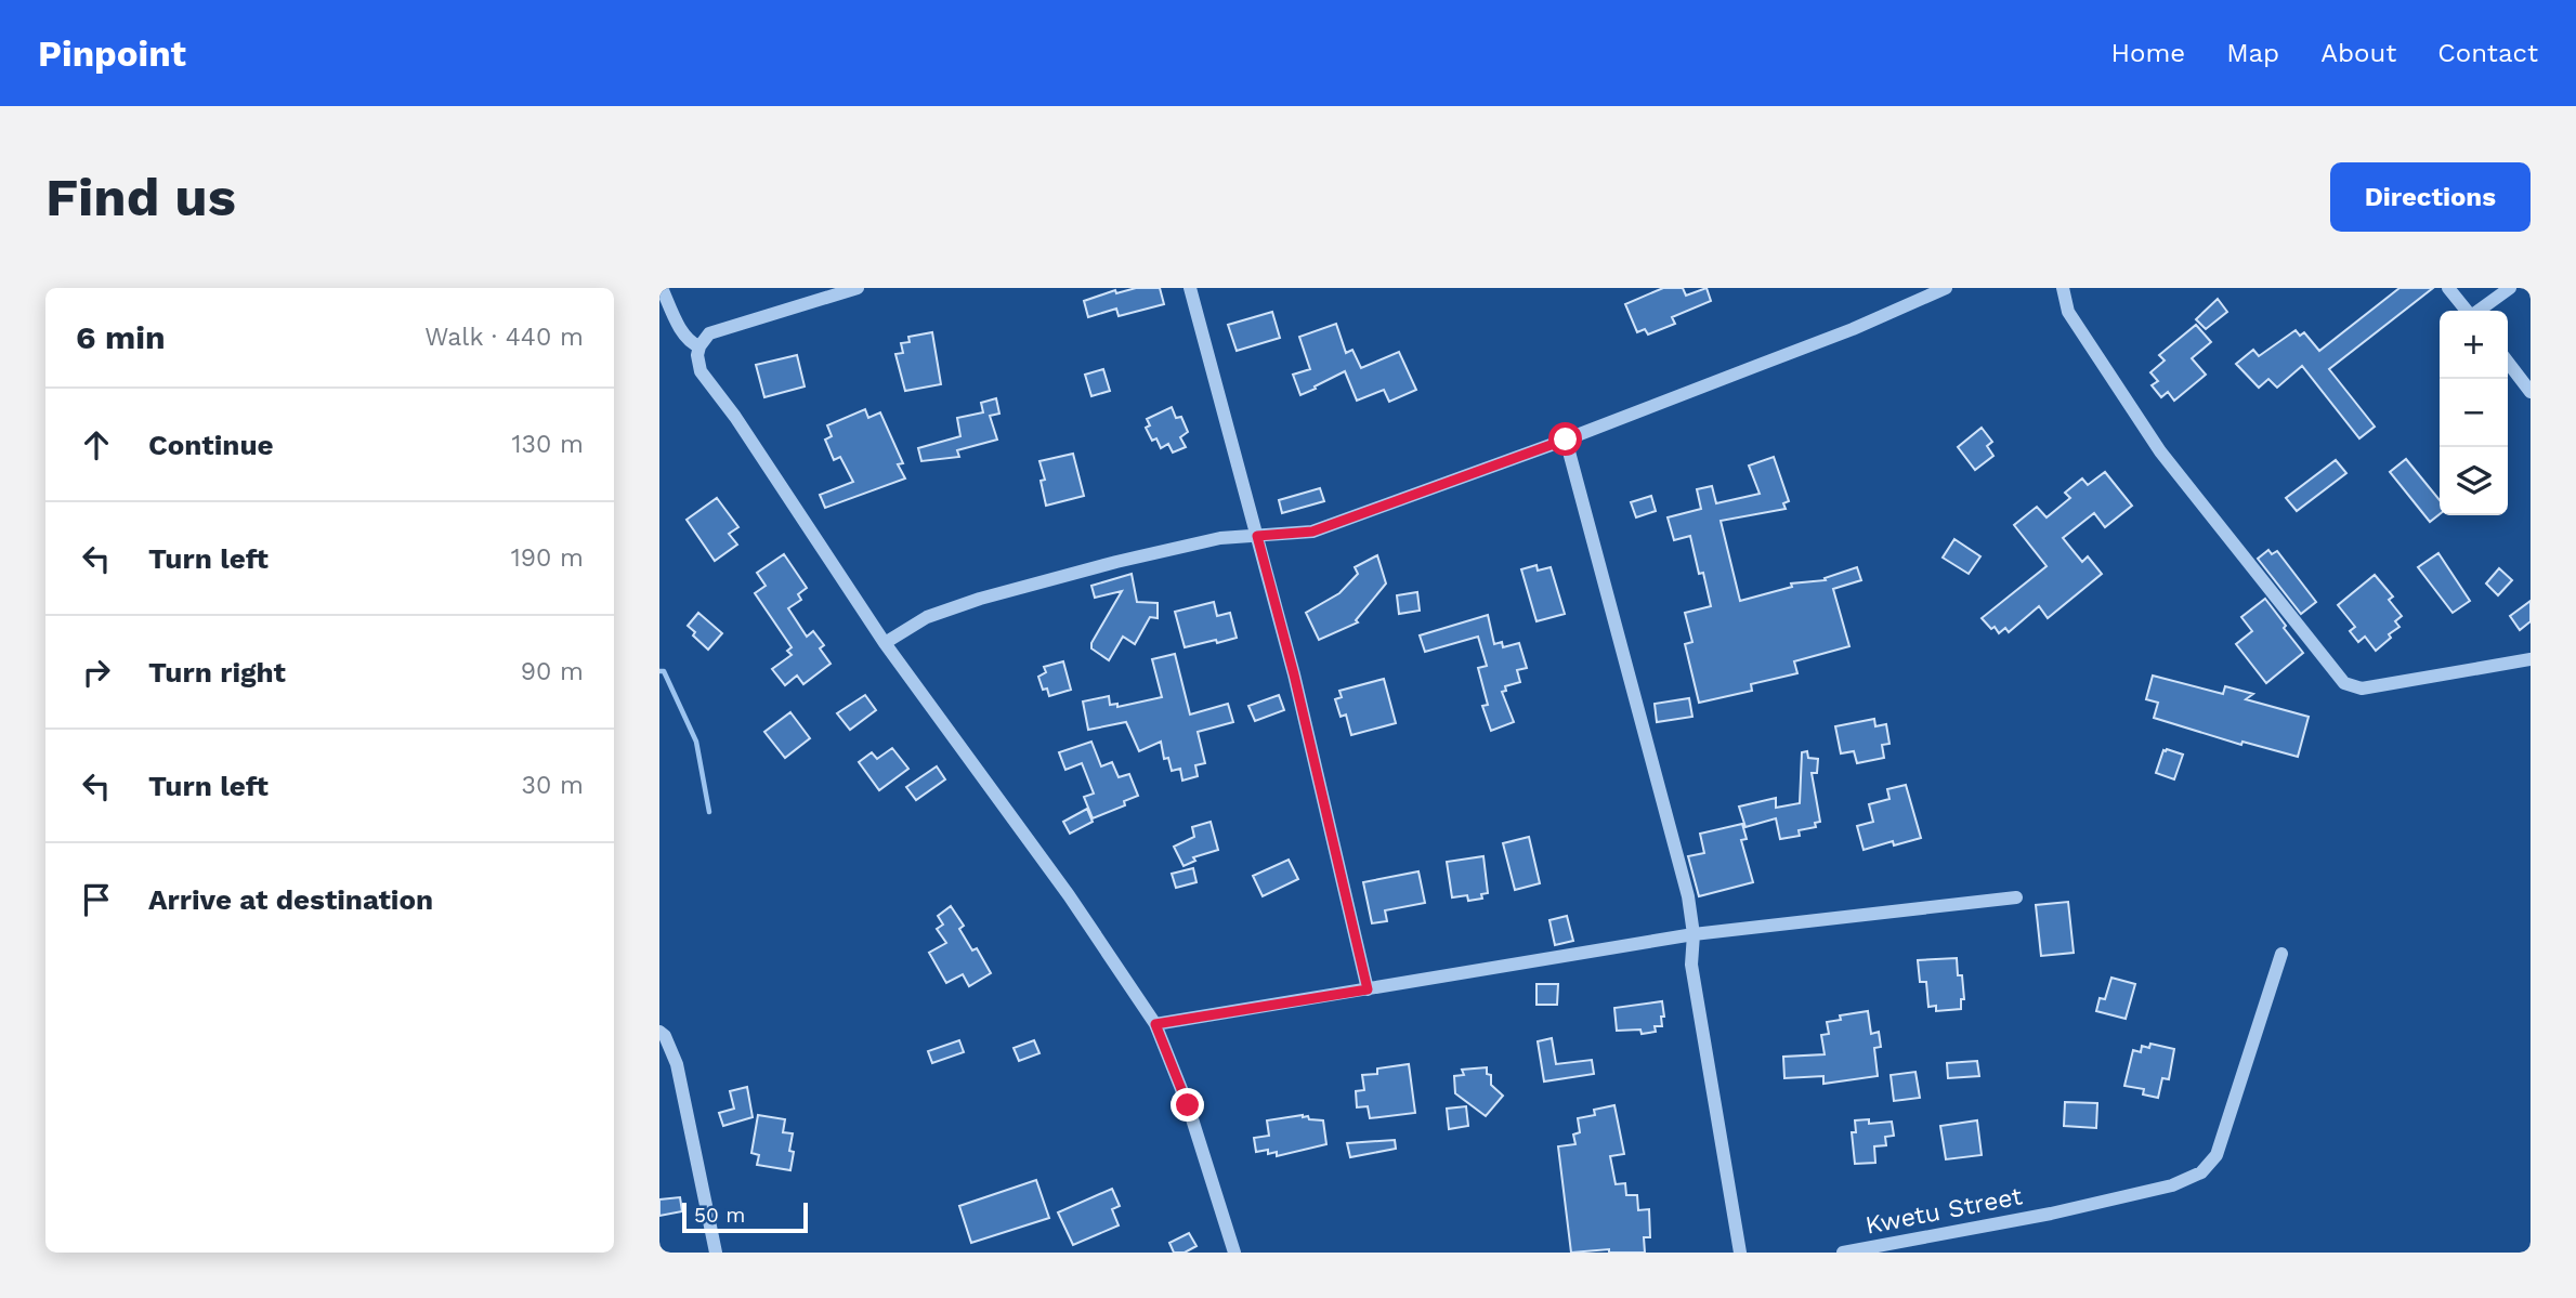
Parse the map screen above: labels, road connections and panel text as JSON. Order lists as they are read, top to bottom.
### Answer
{
  "streets": {
    "street": ["Kwetu Street"]
  },
  "scale_bar": "50 m",
  "page": {
    "header": "Pinpoint",
    "nav": [
      "Home",
      "Map",
      "About",
      "Contact"
    ],
    "buttons": "Directions",
    "title": "Find us",
    "heading": ["6 min", "Walk · 440 m"],
    "map_buttons": ["+", "−"],
    "list": [
      ["Continue", "130 m"],
      ["Turn left", "190 m"],
      ["Turn right", "90 m"],
      ["Turn left", "30 m"],
      "Arrive at destination"
    ],
    "scale": "50 m"
  }
}
